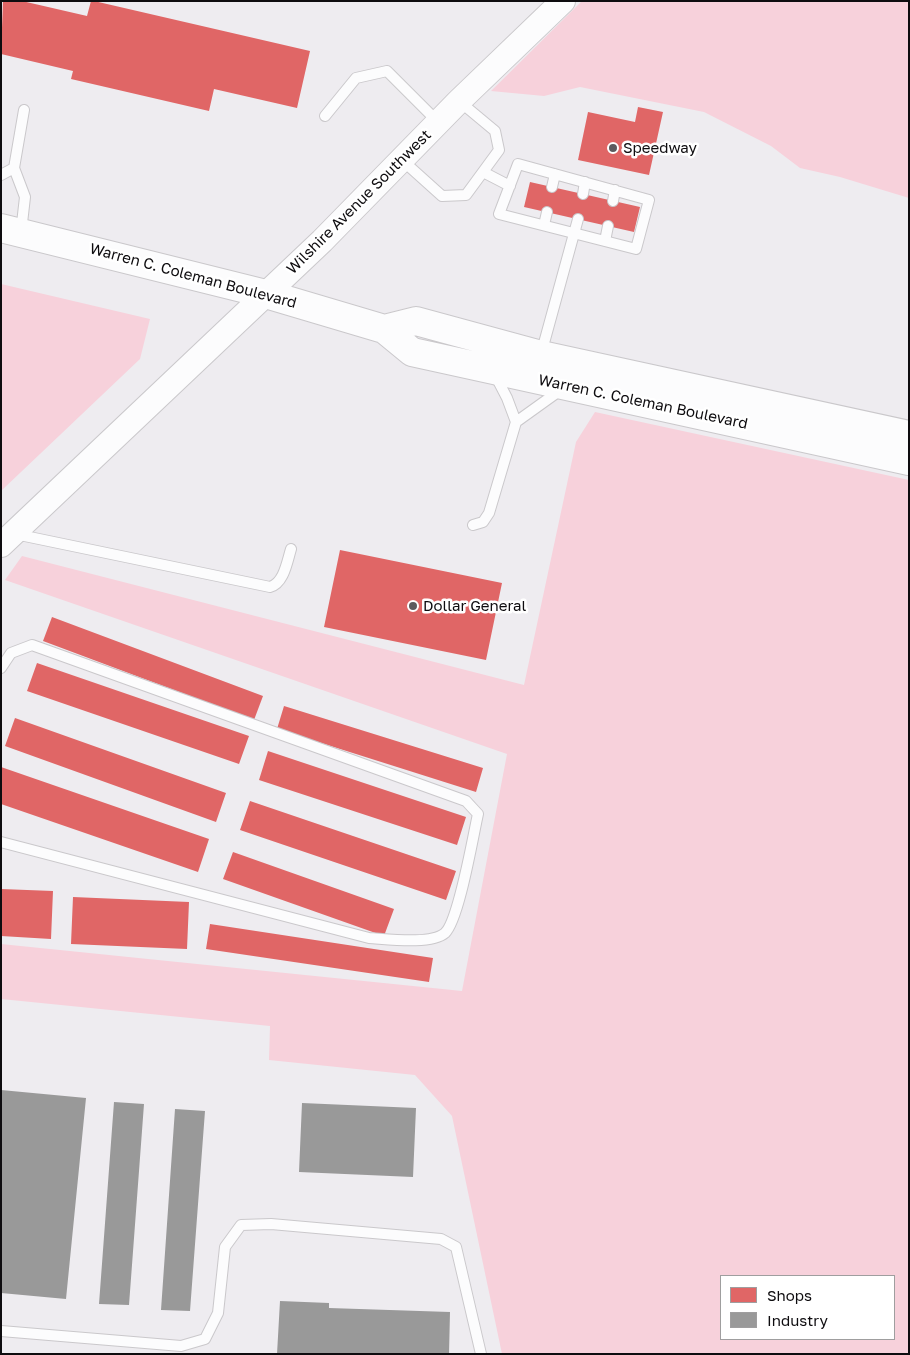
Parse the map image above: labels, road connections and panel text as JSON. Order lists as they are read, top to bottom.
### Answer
{
  "streets": {
    "highway": ["Warren C. Coleman Boulevard"],
    "street": ["Wilshire Avenue Southwest"]
  },
  "crossings": [
    ["Wilshire Avenue Southwest", "Warren C. Coleman Boulevard"]
  ],
  "places": ["Speedway", "Dollar General"],
  "legend": ["Shops", "Industry"]
}
